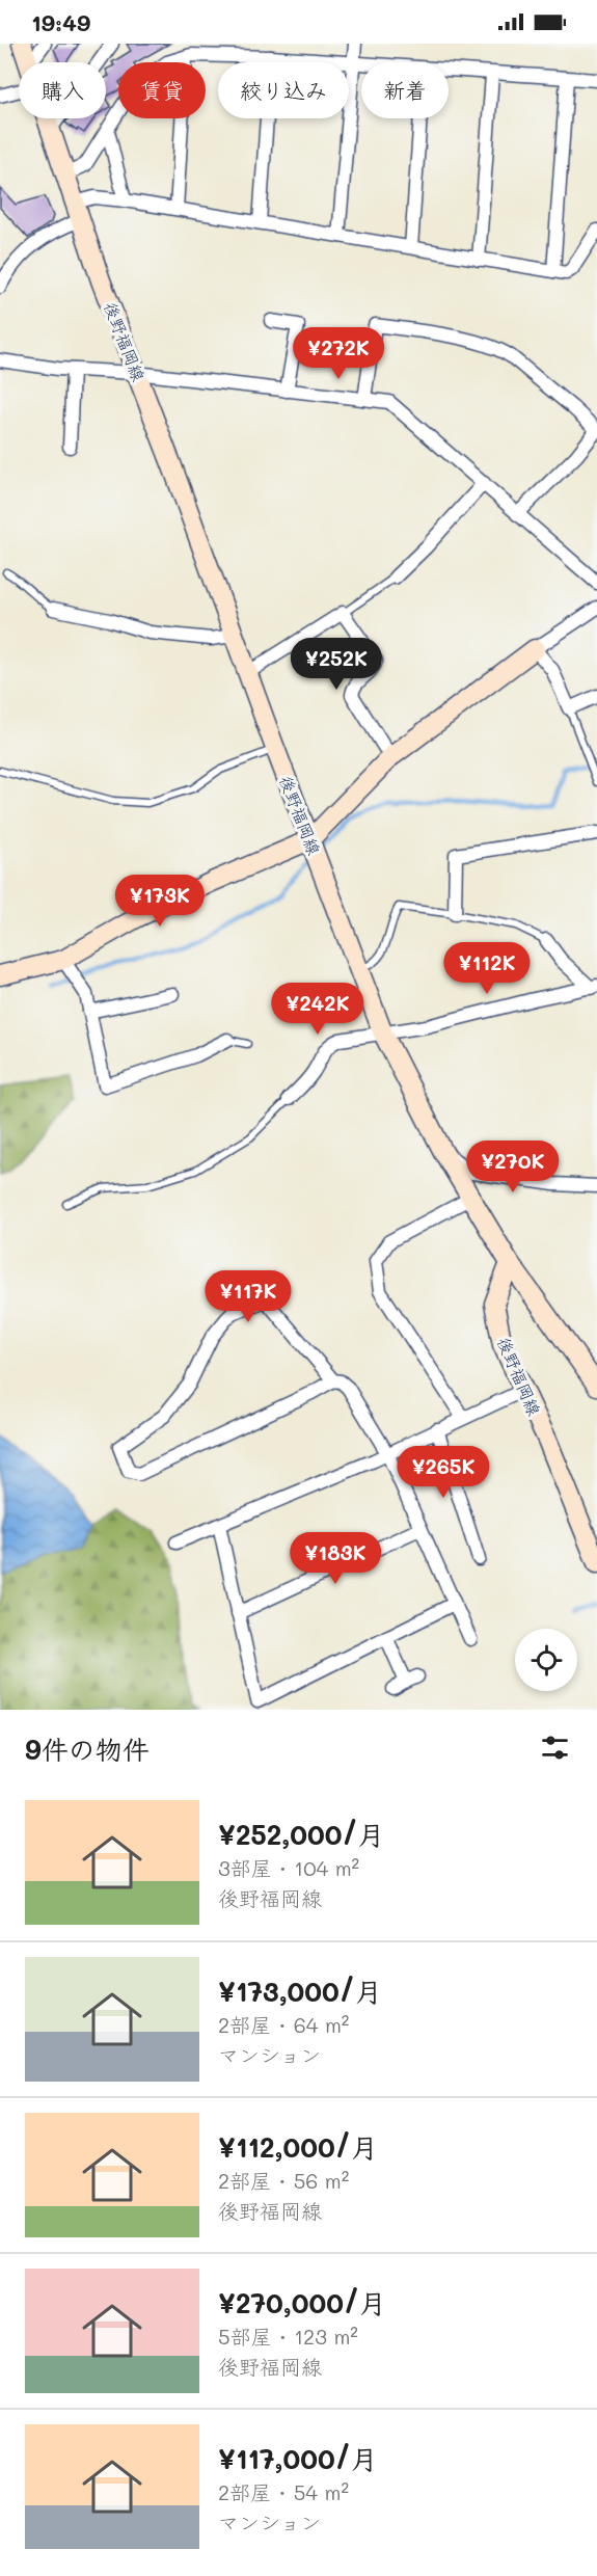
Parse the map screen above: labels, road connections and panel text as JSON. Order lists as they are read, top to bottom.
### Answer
{
  "streets": {
    "main road": ["後野福岡線"]
  },
  "page": {
    "status": "19:49",
    "chip": [
      "購入",
      "賃貸",
      "絞り込み",
      "新着"
    ],
    "price": [
      "¥272K",
      "¥252K",
      "¥173K",
      "¥112K",
      "¥242K",
      "¥270K",
      "¥117K",
      "¥265K",
      "¥183K"
    ],
    "heading": "9件の物件",
    "list": [
      {
        "name": "¥252,000/月",
        "note": "3部屋 · 104 m² · 後野福岡線"
      },
      {
        "name": "¥173,000/月",
        "note": "2部屋 · 64 m² · マンション"
      },
      {
        "name": "¥112,000/月",
        "note": "2部屋 · 56 m² · 後野福岡線"
      },
      {
        "name": "¥270,000/月",
        "note": "5部屋 · 123 m² · 後野福岡線"
      },
      {
        "name": "¥117,000/月",
        "note": "2部屋 · 54 m² · マンション"
      }
    ]
  }
}
